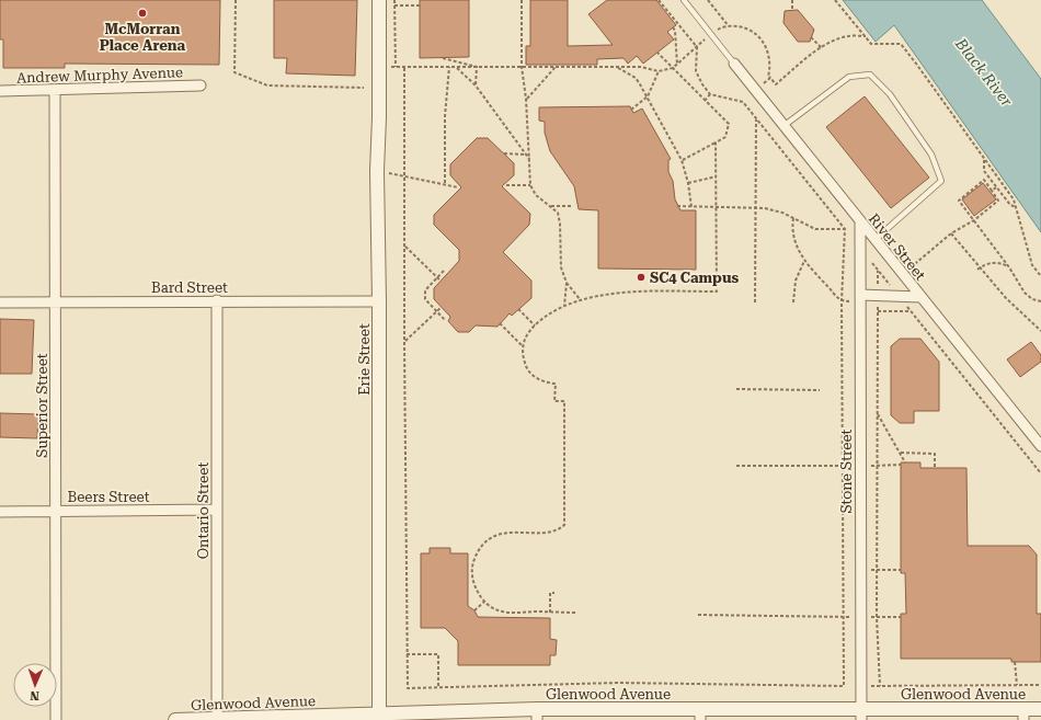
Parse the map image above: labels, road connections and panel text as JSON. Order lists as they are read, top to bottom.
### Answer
{
  "streets": {
    "street": [
      "Andrew Murphy Avenue",
      "River Street",
      "Bard Street",
      "Erie Street",
      "Superior Street",
      "Stone Street",
      "Beers Street",
      "Ontario Street",
      "Glenwood Avenue"
    ]
  },
  "crossings": [
    ["Andrew Murphy Avenue", "Superior Street"],
    ["River Street", "Stone Street"],
    ["Bard Street", "Erie Street"],
    ["Bard Street", "Superior Street"],
    ["Bard Street", "Ontario Street"],
    ["Erie Street", "Glenwood Avenue"],
    ["Superior Street", "Beers Street"],
    ["Stone Street", "Glenwood Avenue"],
    ["Beers Street", "Ontario Street"],
    ["Ontario Street", "Glenwood Avenue"]
  ],
  "water": ["Black River"],
  "places": ["McMorran Place Arena", "SC4 Campus"],
  "north": "bottom"
}
